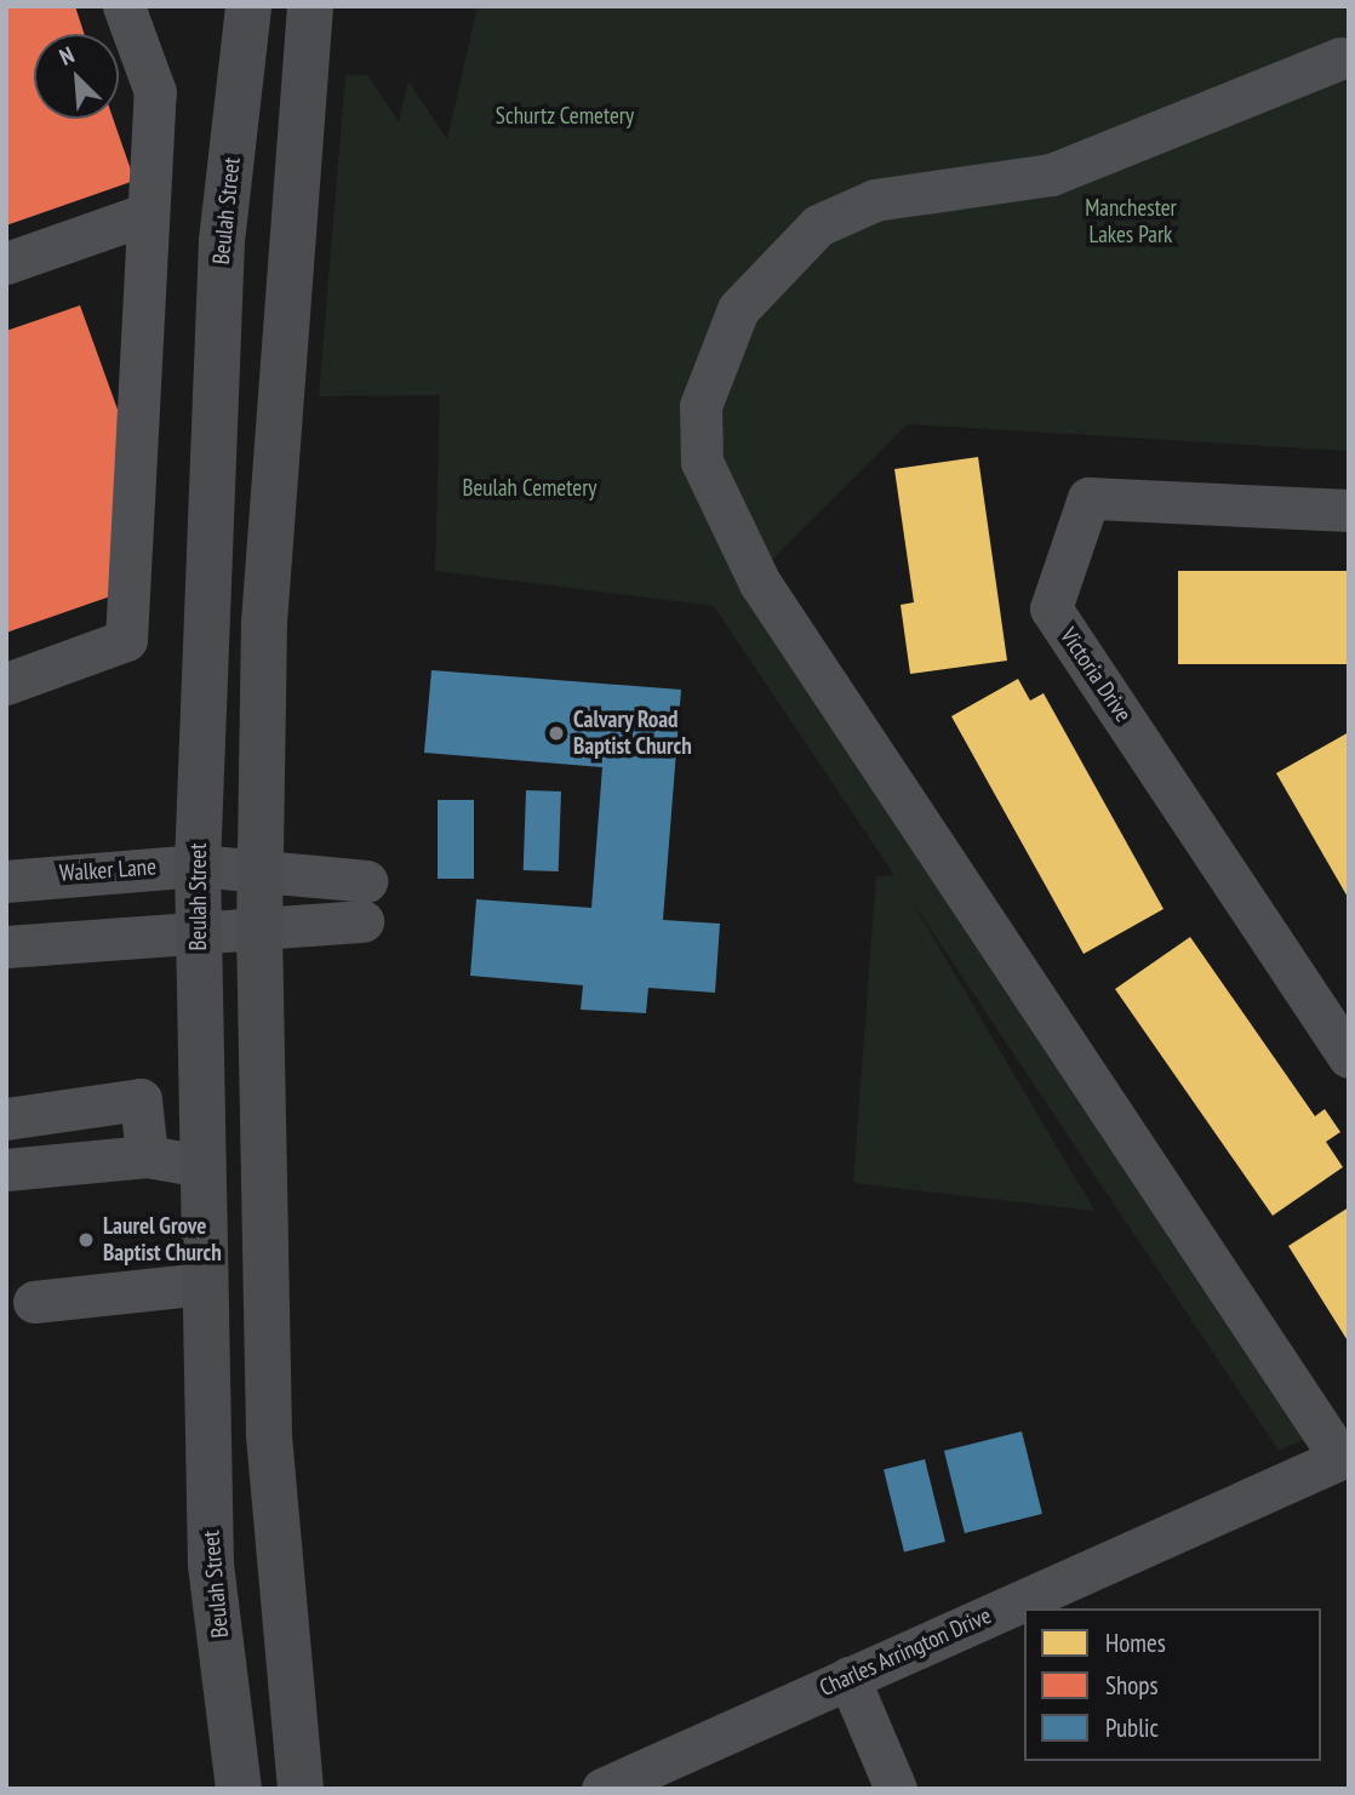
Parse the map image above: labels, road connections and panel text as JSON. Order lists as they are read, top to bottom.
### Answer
{
  "streets": {
    "main road": ["Beulah Street"],
    "street": ["Victoria Drive", "Walker Lane", "Charles Arrington Drive"]
  },
  "crossings": [
    ["Beulah Street", "Walker Lane"]
  ],
  "parks": ["Schurtz Cemetery", "Manchester Lakes Park", "Beulah Cemetery"],
  "places": ["Calvary Road Baptist Church", "Laurel Grove Baptist Church"],
  "legend": ["Homes", "Shops", "Public"],
  "north": "top left"
}
